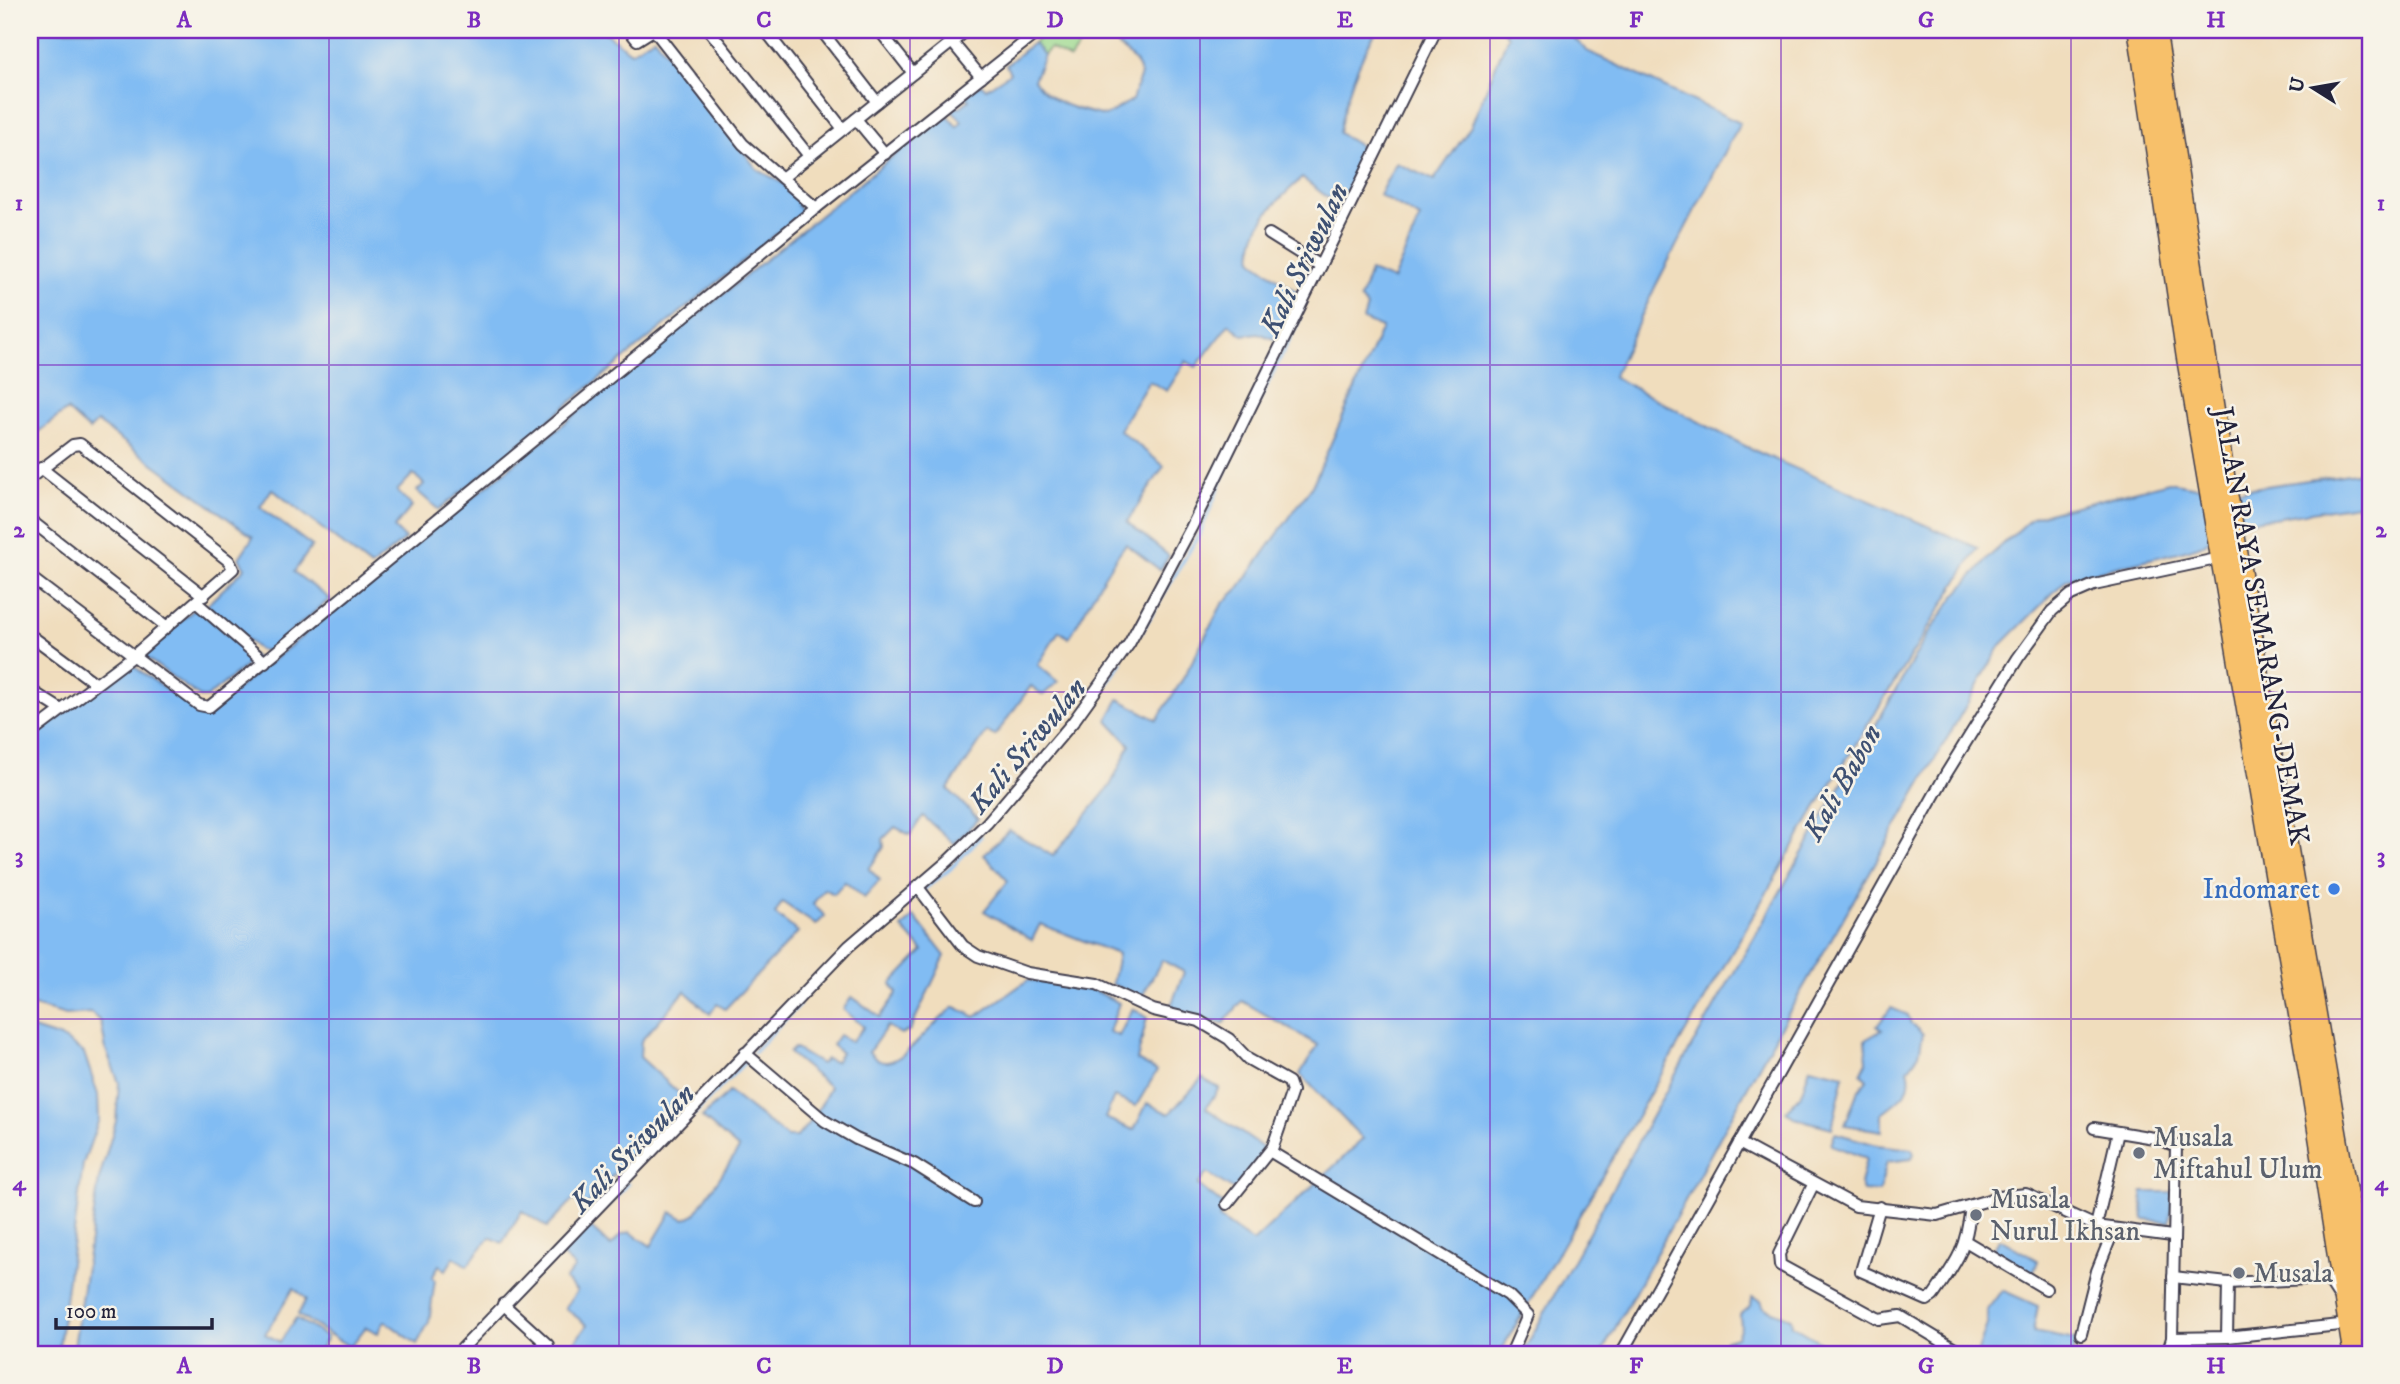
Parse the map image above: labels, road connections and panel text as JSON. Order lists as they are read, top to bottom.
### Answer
{
  "streets": {
    "highway": ["JALAN RAYA SEMARANG-DEMAK"]
  },
  "water": ["Kali Sriwulan", "Kali Babon"],
  "places": [
    "Indomaret",
    "Musala Miftahul Ulum",
    "Musala Nurul Ikhsan",
    "Musala"
  ],
  "scale_bar": "100 m",
  "north": "left",
  "grid": {
    "columns": [
      "A",
      "B",
      "C",
      "D",
      "E",
      "F",
      "G",
      "H"
    ],
    "rows": [
      "1",
      "2",
      "3",
      "4"
    ]
  }
}
